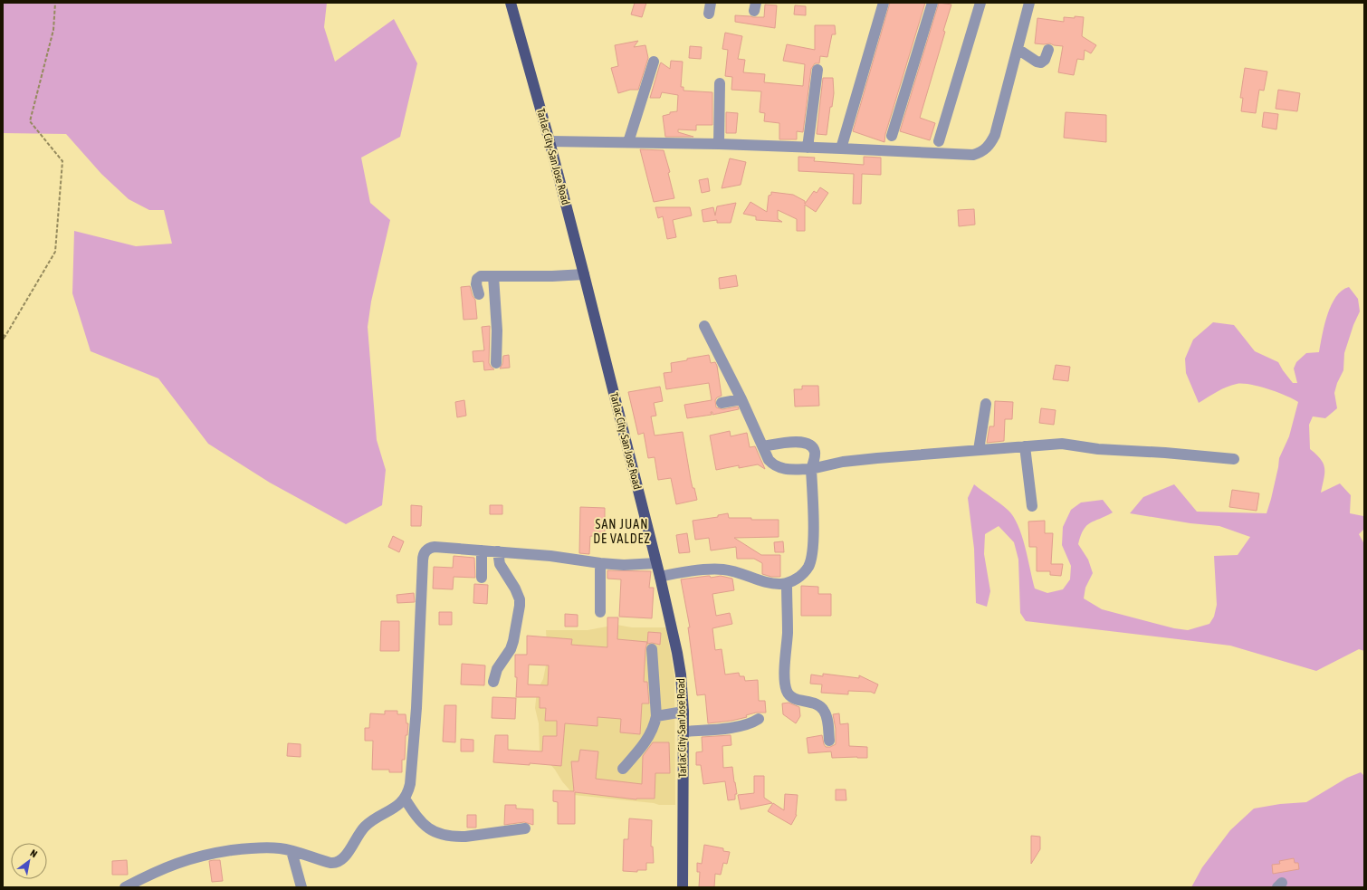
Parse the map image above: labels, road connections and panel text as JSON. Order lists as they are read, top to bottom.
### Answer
{
  "streets": {
    "main road": ["Tarlac City-San Jose Road"]
  },
  "districts": ["SAN JUAN DE VALDEZ"],
  "north": "top right"
}
